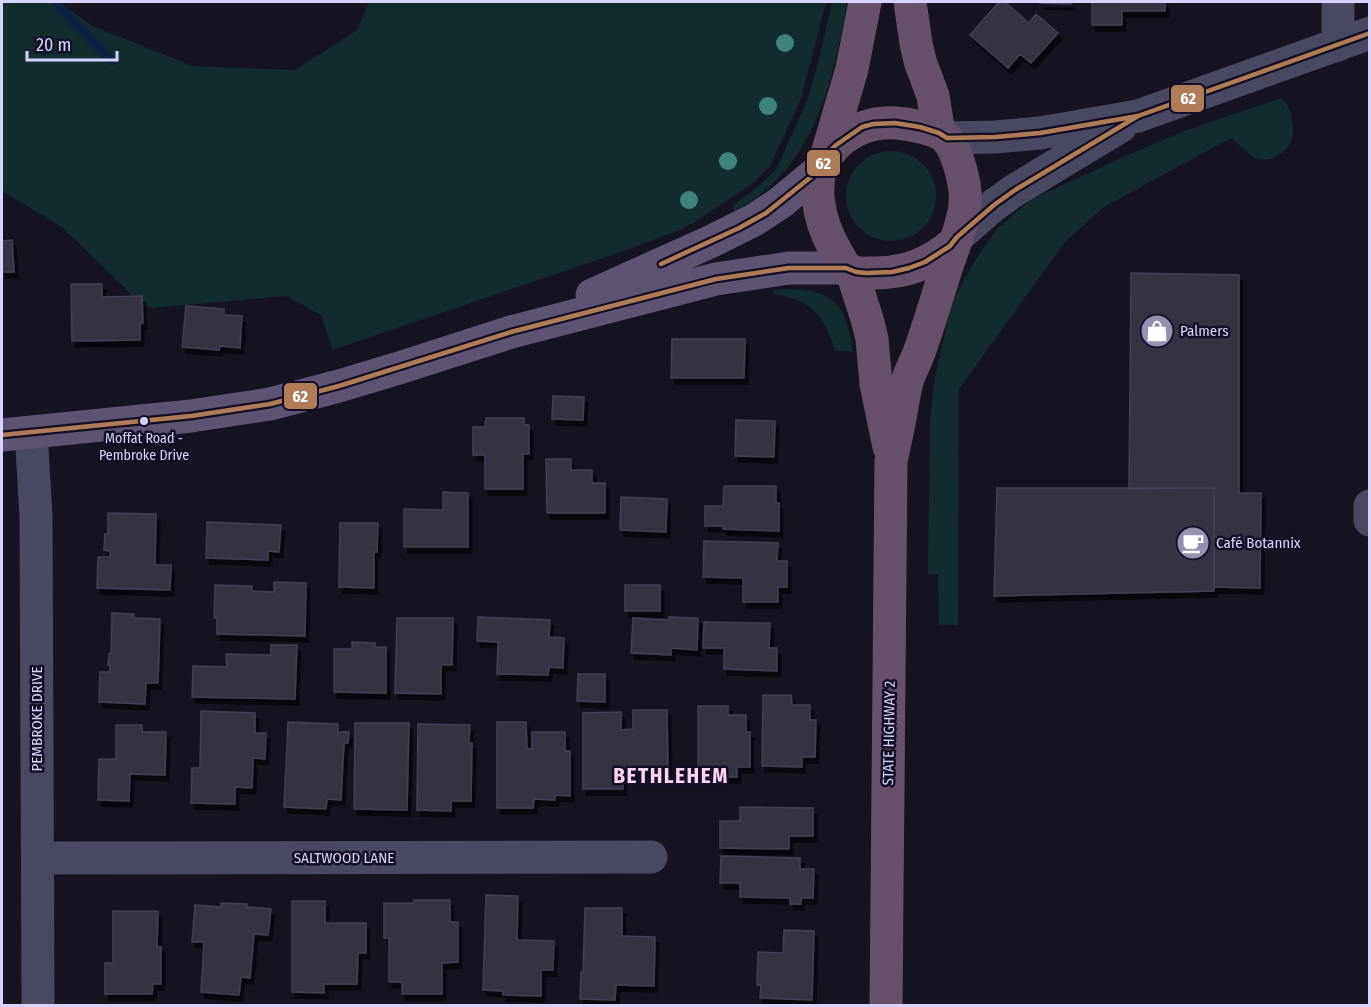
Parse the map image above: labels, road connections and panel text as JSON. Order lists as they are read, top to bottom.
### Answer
{
  "streets": {
    "highway": ["STATE HIGHWAY 2"],
    "street": ["PEMBROKE DRIVE", "SALTWOOD LANE"]
  },
  "crossings": [
    ["PEMBROKE DRIVE", "SALTWOOD LANE"]
  ],
  "districts": ["BETHLEHEM"],
  "places": {
    "shop": ["Palmers"],
    "other": ["Moffat Road - Pembroke Drive"],
    "cafe": ["Café Botannix"]
  },
  "lines": ["transit line 62"],
  "scale_bar": "20 m"
}
